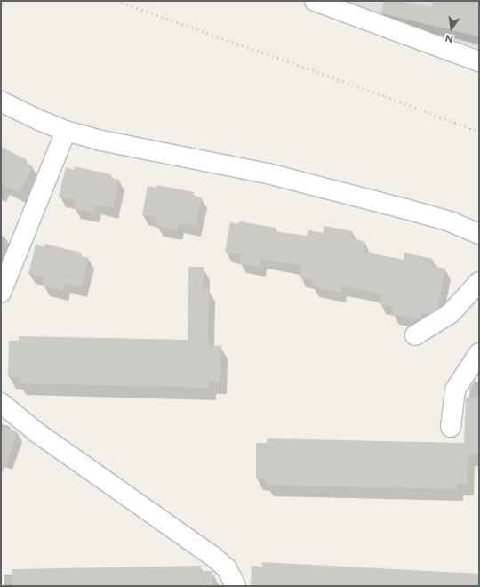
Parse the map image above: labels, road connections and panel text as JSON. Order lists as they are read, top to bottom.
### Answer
{
  "north": "bottom"
}
